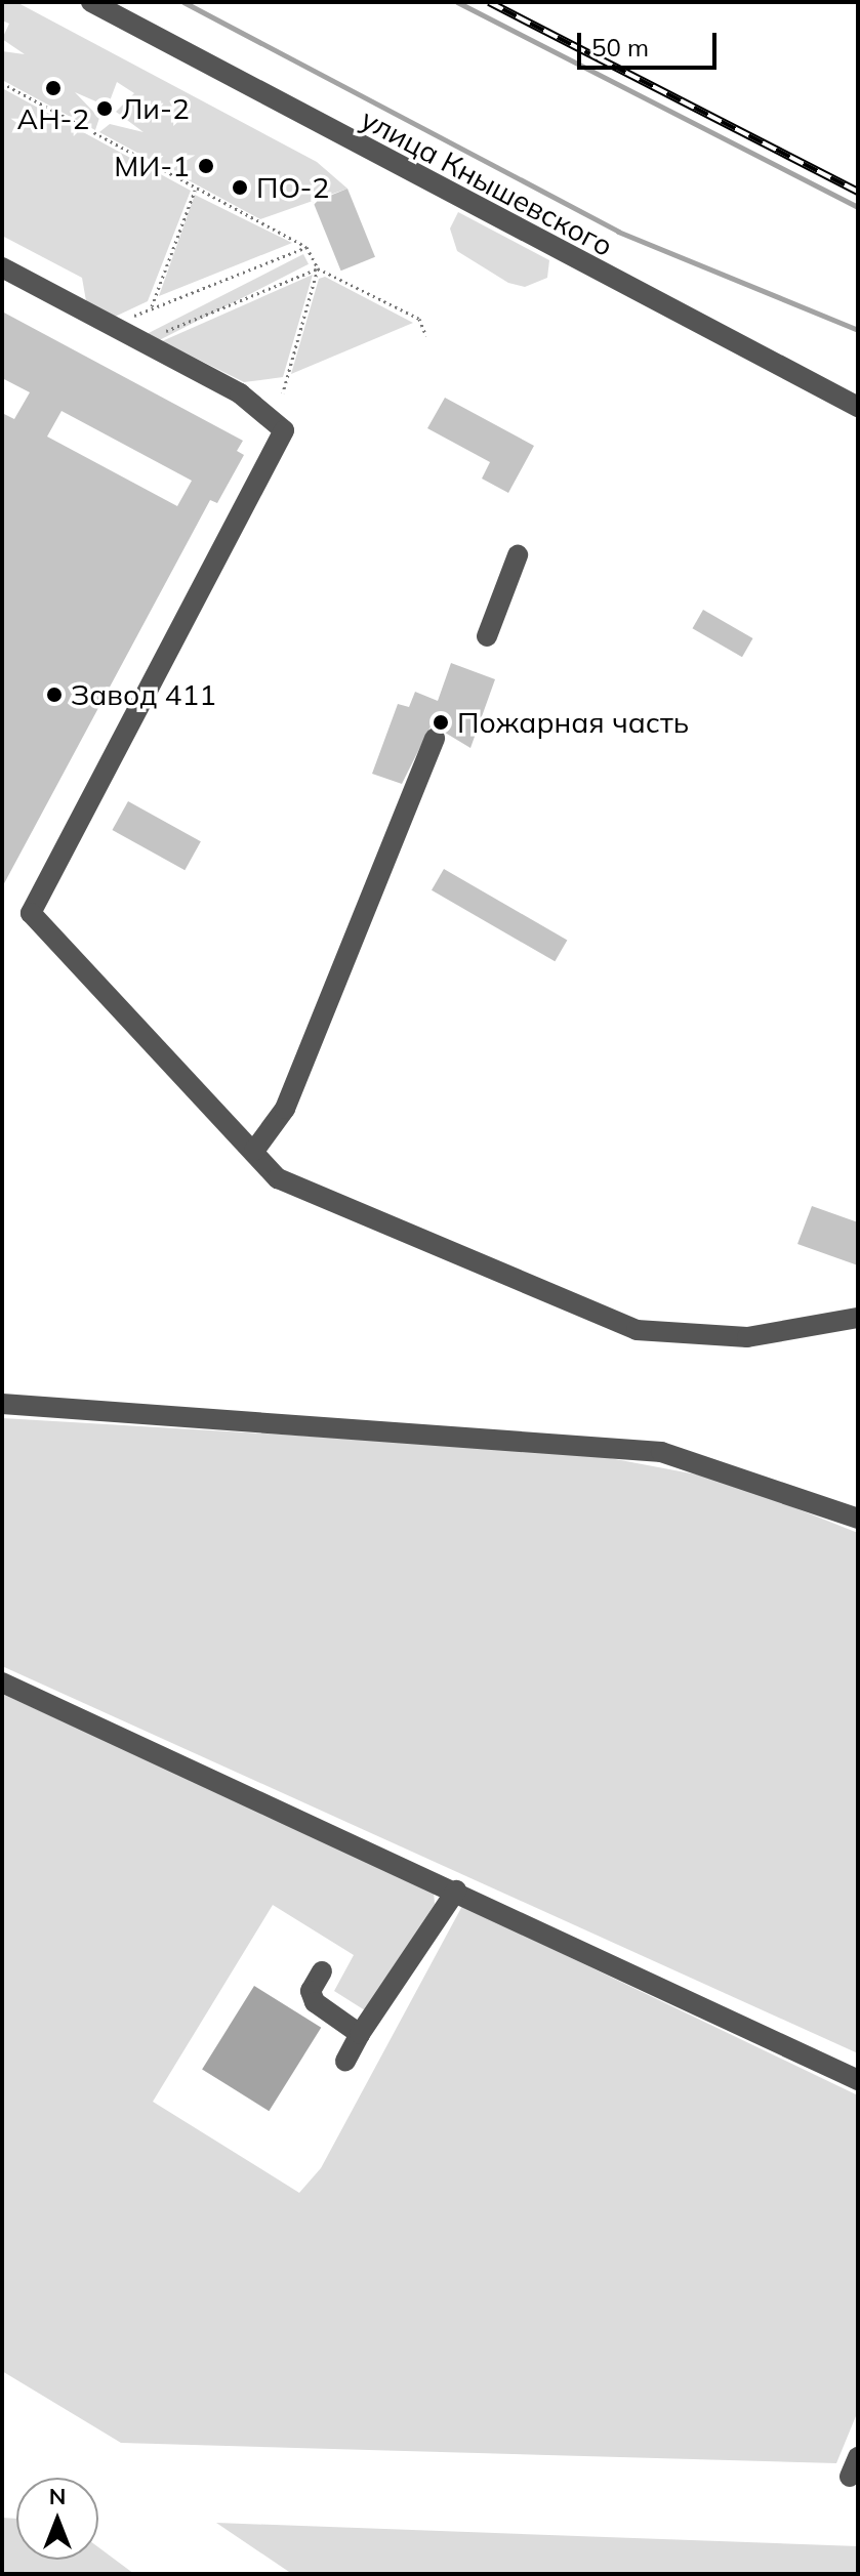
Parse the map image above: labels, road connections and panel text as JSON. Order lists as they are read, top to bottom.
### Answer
{
  "streets": {
    "street": ["улица Кнышевского"]
  },
  "places": [
    "АН-2",
    "Ли-2",
    "МИ-1",
    "ПО-2",
    "Завод 411",
    "Пожарная часть"
  ],
  "scale_bar": "50 m",
  "north": "top"
}
